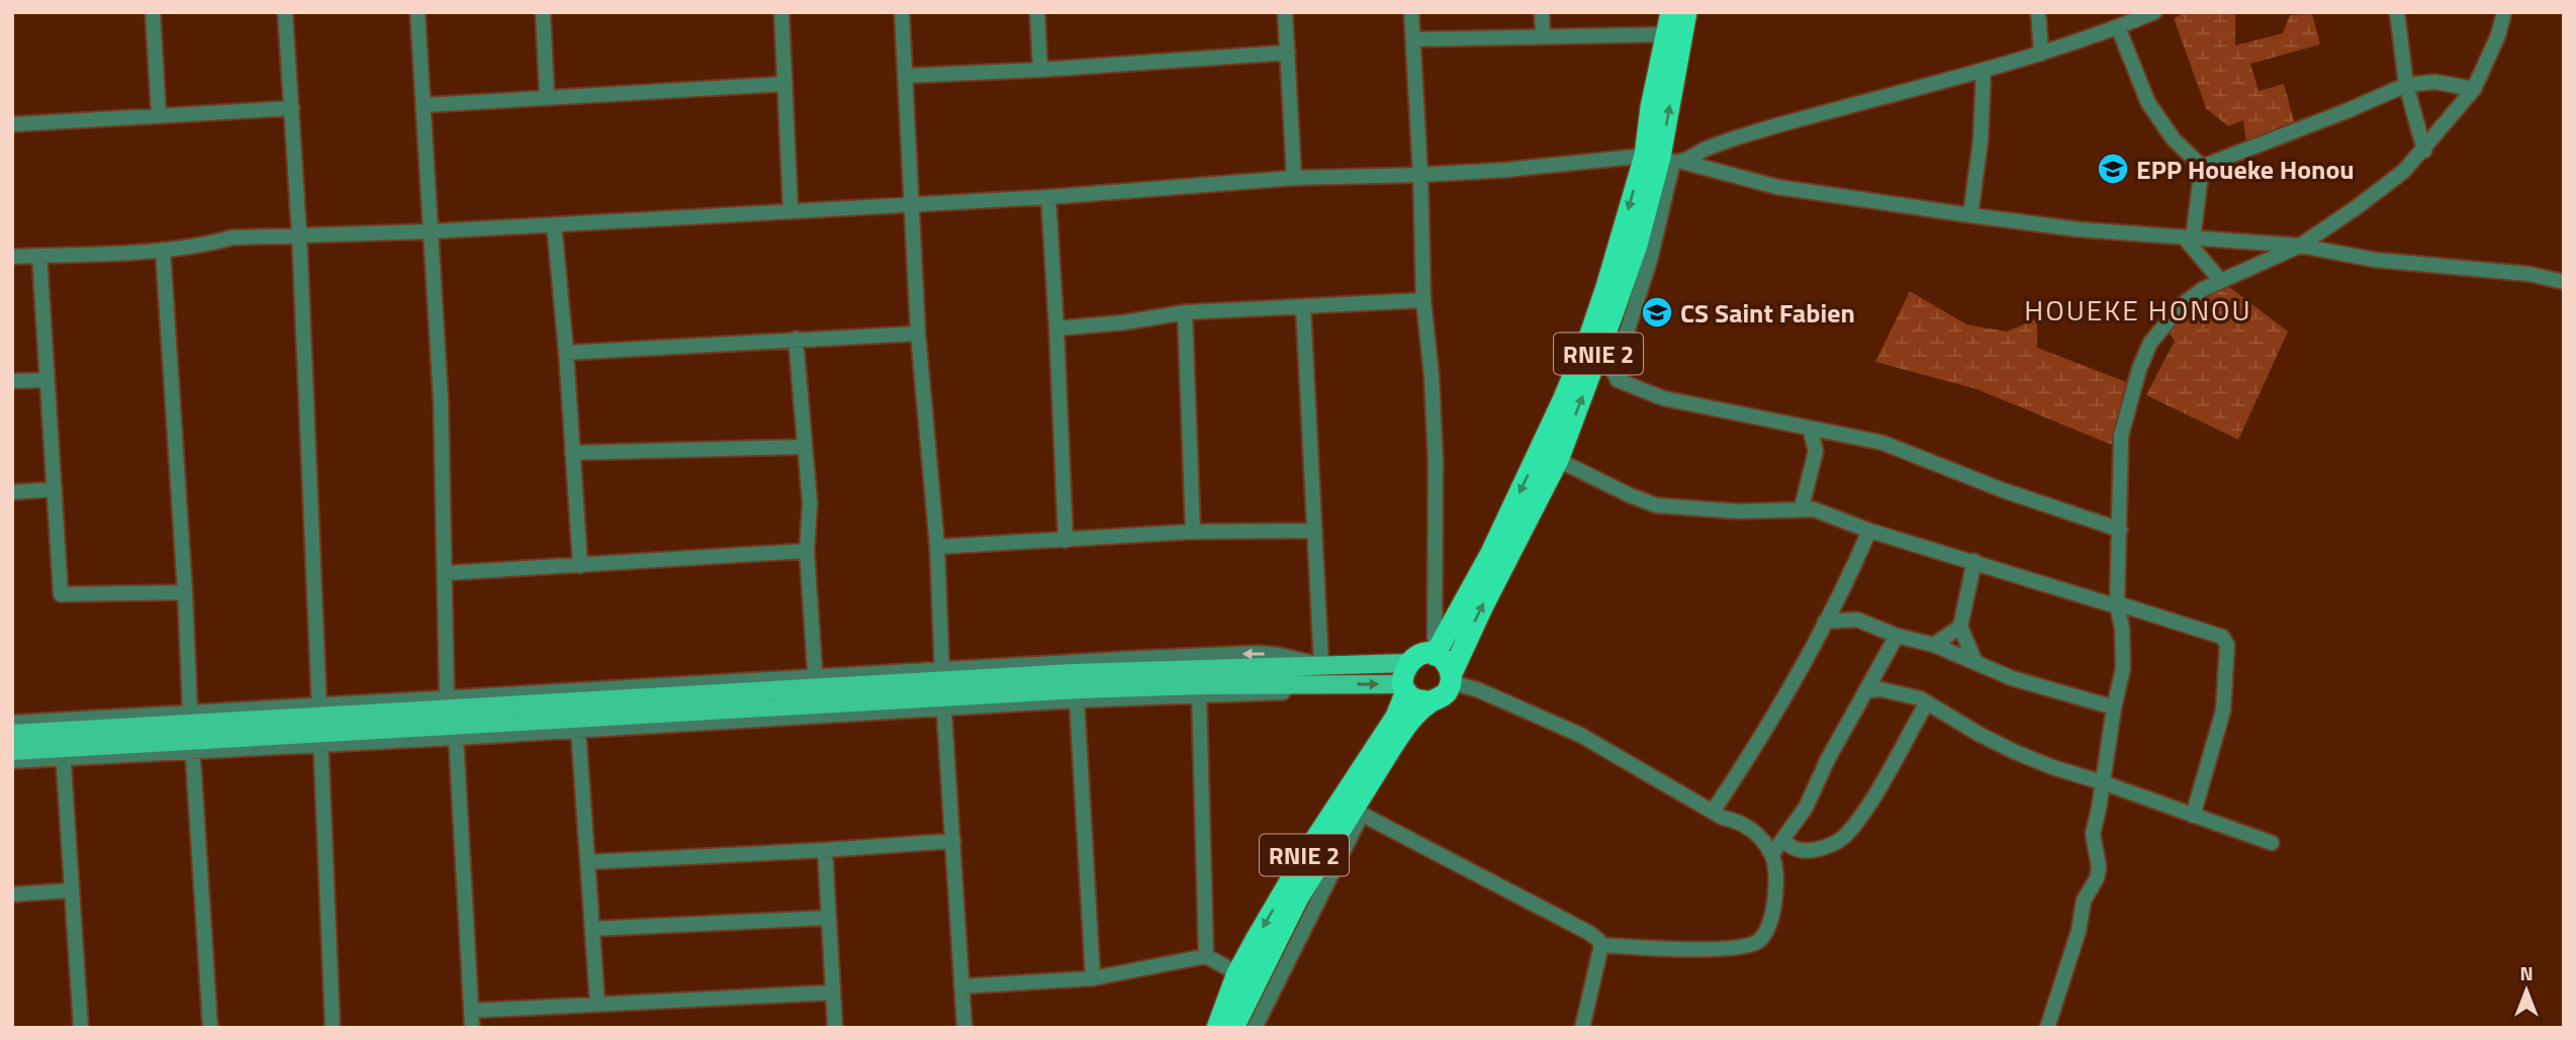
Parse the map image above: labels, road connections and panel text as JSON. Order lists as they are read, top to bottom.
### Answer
{
  "streets": {
    "highway": ["RNIE 2"]
  },
  "districts": ["HOUEKE HONOU"],
  "places": {
    "school or university": ["EPP Houeke Honou", "CS Saint Fabien"]
  },
  "north": "top"
}
